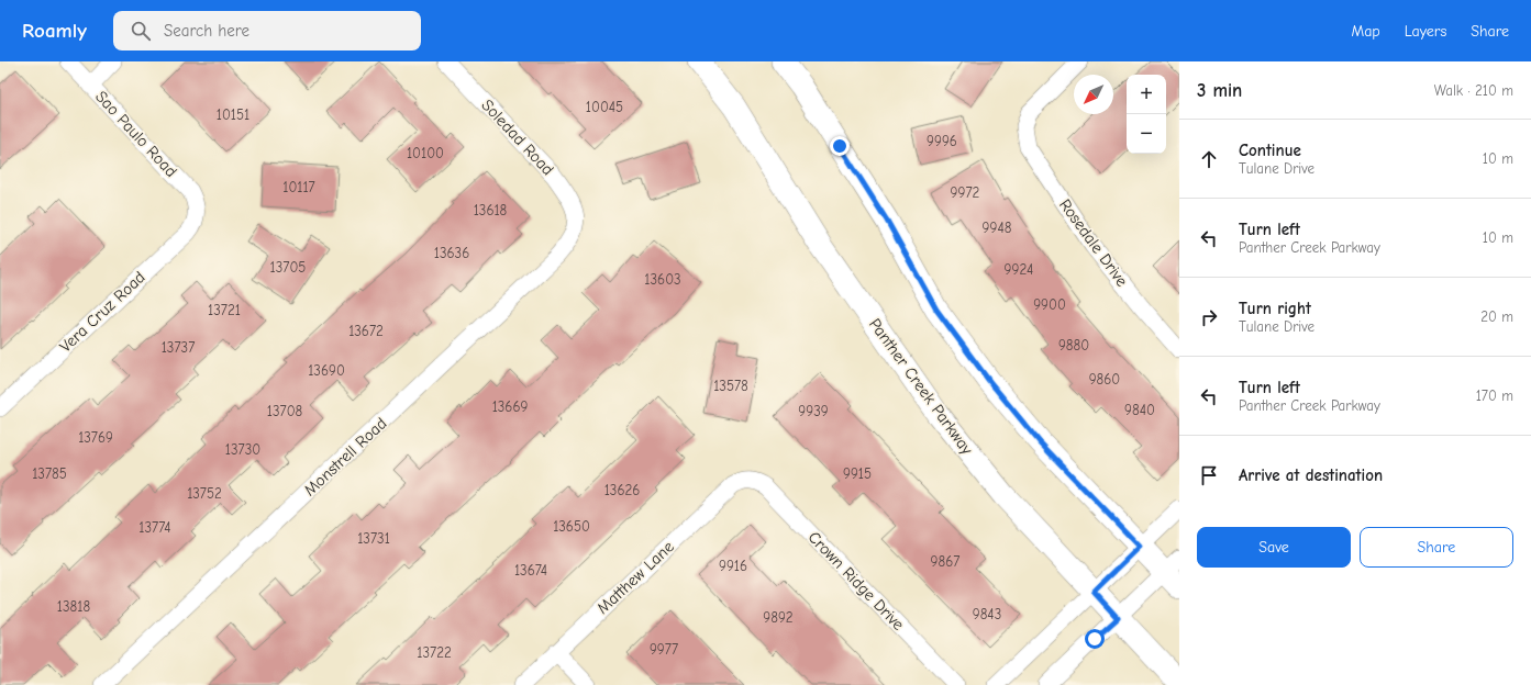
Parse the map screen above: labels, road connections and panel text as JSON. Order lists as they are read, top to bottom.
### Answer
{
  "streets": {
    "main road": ["Panther Creek Parkway"],
    "street": [
      "Sao Paulo Road",
      "Soledad Road",
      "Rosedale Drive",
      "Vera Cruz Road",
      "Monstrell Road",
      "Matthew Lane",
      "Crown Ridge Drive"
    ]
  },
  "crossings": [
    ["Sao Paulo Road", "Vera Cruz Road"],
    ["Soledad Road", "Monstrell Road"],
    ["Matthew Lane", "Crown Ridge Drive"]
  ],
  "house_numbers": [
    "10045",
    "10151",
    "9996",
    "10100",
    "10117",
    "9972",
    "13618",
    "9948",
    "13636",
    "13705",
    "9924",
    "13603",
    "9900",
    "13721",
    "13672",
    "9880",
    "13737",
    "13690",
    "9860",
    "13578",
    "13669",
    "9840",
    "13708",
    "9939",
    "13769",
    "13730",
    "13785",
    "9915",
    "13626",
    "13752",
    "13650",
    "13774",
    "13731",
    "9867",
    "9916",
    "13674",
    "13818",
    "9843",
    "9892",
    "9977",
    "13722"
  ],
  "north": "bottom left",
  "page": {
    "header": "Roamly",
    "search": "Search here",
    "nav": ["Map", "Layers", "Share"],
    "heading": ["3 min", "Walk · 210 m"],
    "map_buttons": ["+", "−"],
    "list": [
      ["Continue", "Tulane Drive", "10 m"],
      ["Turn left", "Panther Creek Parkway", "10 m"],
      ["Turn right", "Tulane Drive", "20 m"],
      ["Turn left", "Panther Creek Parkway", "170 m"],
      "Arrive at destination"
    ],
    "buttons": ["Save", "Share"]
  }
}
